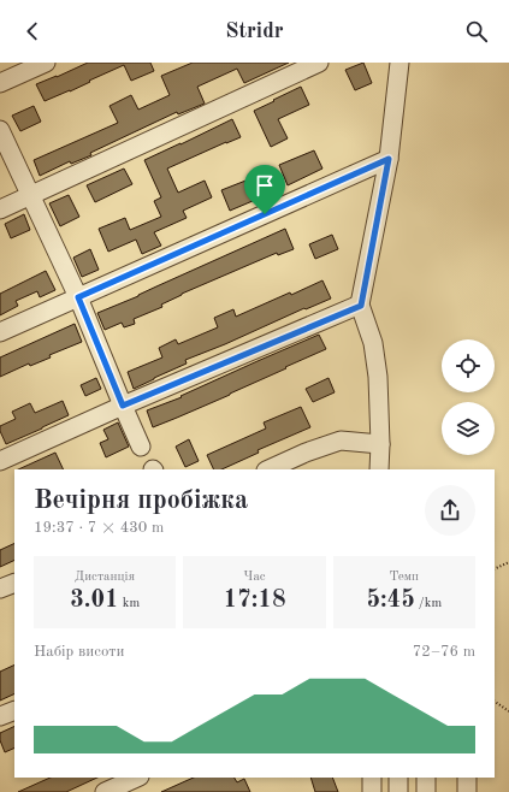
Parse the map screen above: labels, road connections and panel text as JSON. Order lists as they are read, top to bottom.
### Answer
{
  "page": {
    "header": "Stridr",
    "heading": ["Вечірня пробіжка", "19:37 · 7 × 430 m"],
    "stats": [
      ["Дистанція", "3.01 km"],
      ["Час", "17:18"],
      ["Темп", "5:45 /km"]
    ],
    "chart": ["Набір висоти", "72–76 m"]
  }
}
